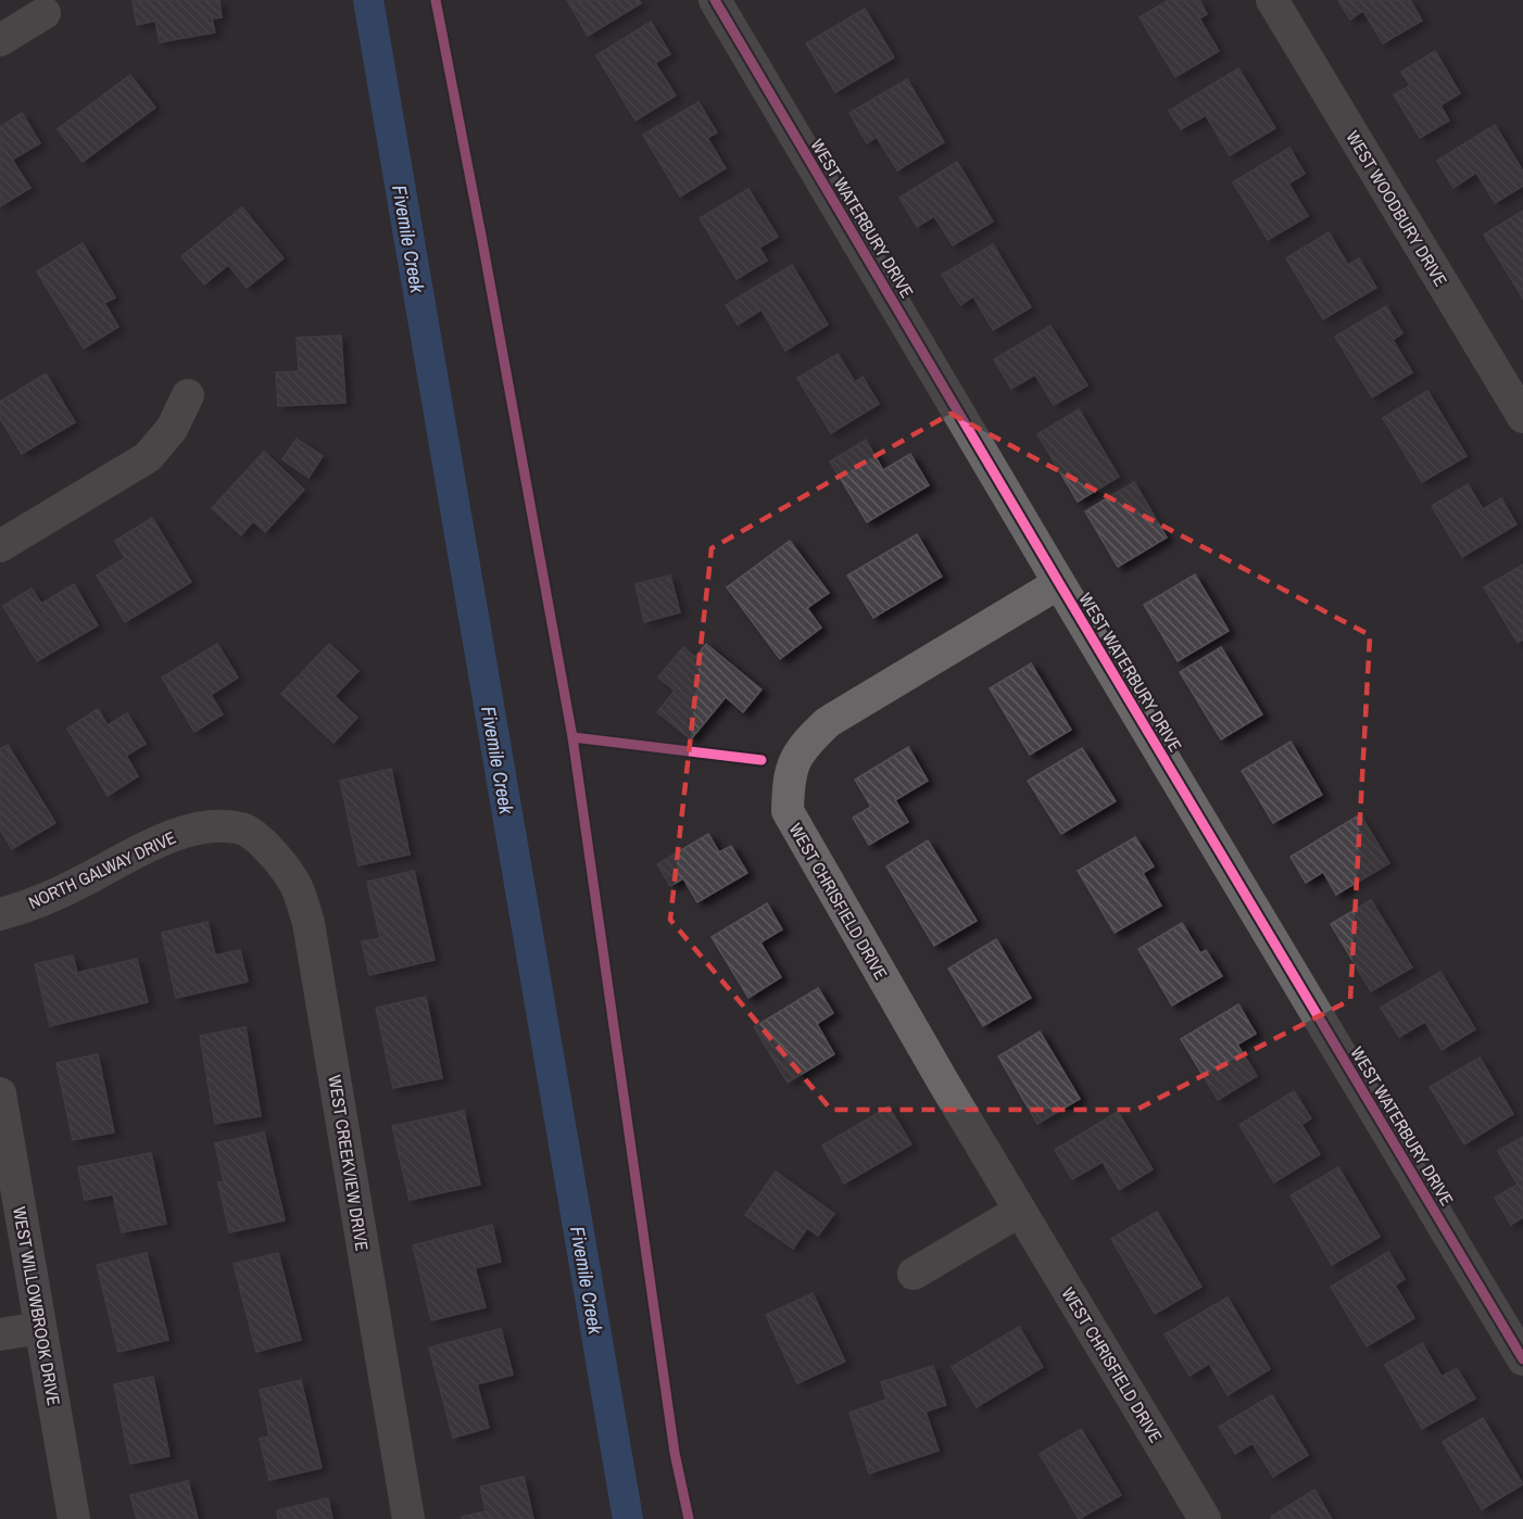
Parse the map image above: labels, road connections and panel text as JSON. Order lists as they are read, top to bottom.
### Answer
{
  "streets": {
    "street": [
      "WEST WOODBURY DRIVE",
      "WEST WATERBURY DRIVE",
      "NORTH GALWAY DRIVE",
      "WEST CHRISFIELD DRIVE",
      "WEST CREEKVIEW DRIVE",
      "WEST WILLOWBROOK DRIVE"
    ]
  },
  "crossings": [
    ["WEST WATERBURY DRIVE", "WEST CHRISFIELD DRIVE"],
    ["NORTH GALWAY DRIVE", "WEST CREEKVIEW DRIVE"]
  ],
  "water": ["Fivemile Creek"]
}
